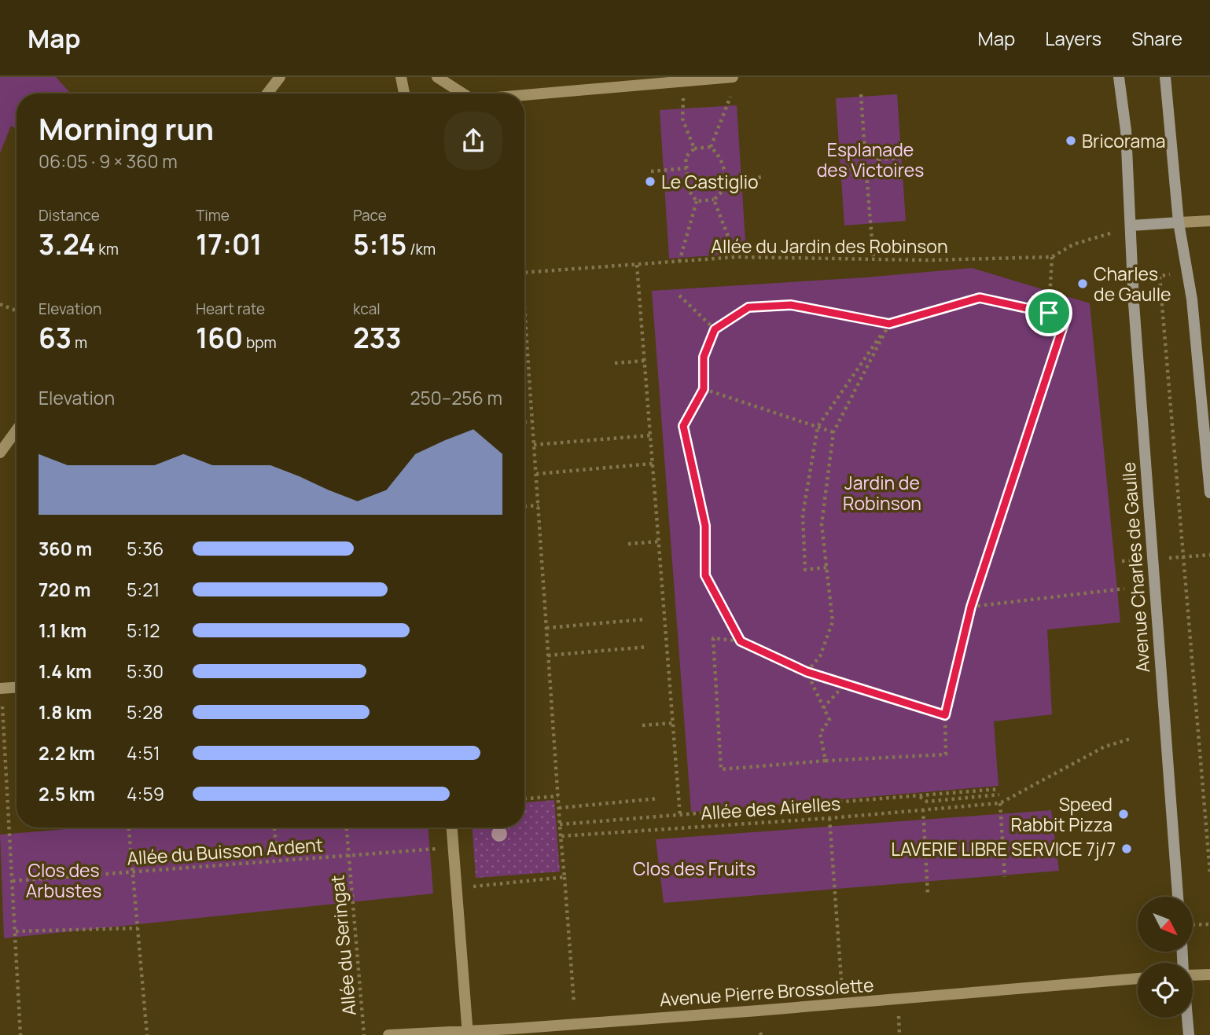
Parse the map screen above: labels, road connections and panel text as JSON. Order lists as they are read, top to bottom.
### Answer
{
  "streets": {
    "main road": ["Avenue Charles de Gaulle"],
    "street": ["Avenue Pierre Brossolette"],
    "path": [
      "Allée du Jardin des Robinson",
      "Allée des Airelles",
      "Allée du Buisson Ardent",
      "Allée du Seringat"
    ]
  },
  "crossings": [
    ["Allée du Jardin des Robinson", "Avenue Charles de Gaulle"],
    ["Allée du Buisson Ardent", "Allée du Seringat"]
  ],
  "parks": [
    "Esplanade des Victoires",
    "Jardin de Robinson",
    "Clos des Fruits",
    "Clos des Arbustes"
  ],
  "places": [
    "Bricorama",
    "Le Castiglio",
    "Charles de Gaulle",
    "Speed Rabbit Pizza",
    "LAVERIE LIBRE SERVICE 7j/7"
  ],
  "north": "bottom right",
  "page": {
    "header": "Map",
    "nav": ["Map", "Layers", "Share"],
    "heading": ["Morning run", "06:05 · 9 × 360 m"],
    "stats": [
      ["Distance", "3.24 km"],
      ["Time", "17:01"],
      ["Pace", "5:15 /km"],
      ["Elevation", "63 m"],
      ["Heart rate", "160 bpm"],
      ["kcal", "233"]
    ],
    "chart": ["Elevation", "250–256 m"],
    "list": [
      {
        "name": "360 m",
        "note": "5:36"
      },
      {
        "name": "720 m",
        "note": "5:21"
      },
      {
        "name": "1.1 km",
        "note": "5:12"
      },
      {
        "name": "1.4 km",
        "note": "5:30"
      },
      {
        "name": "1.8 km",
        "note": "5:28"
      },
      {
        "name": "2.2 km",
        "note": "4:51"
      },
      {
        "name": "2.5 km",
        "note": "4:59"
      }
    ]
  }
}
